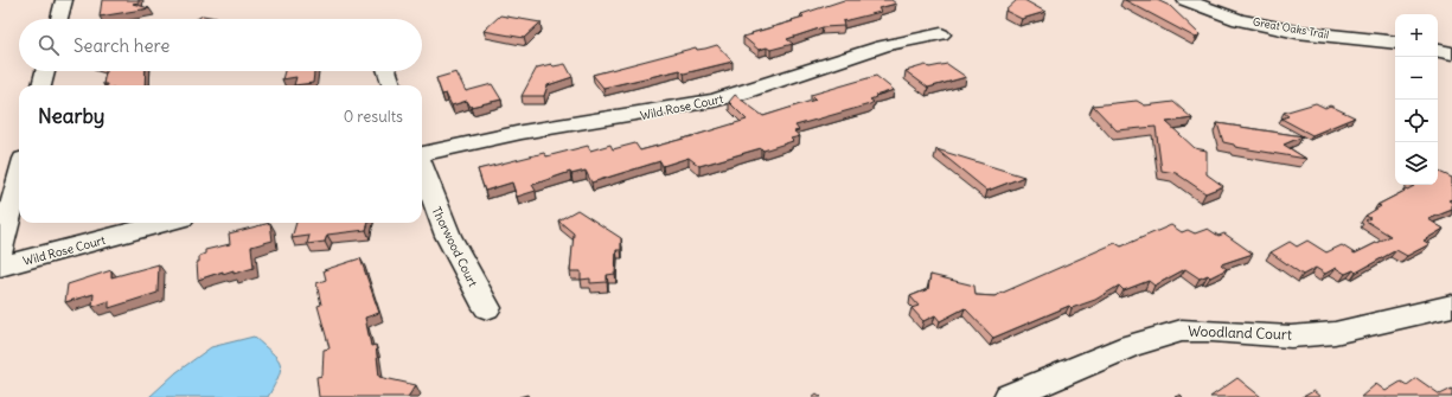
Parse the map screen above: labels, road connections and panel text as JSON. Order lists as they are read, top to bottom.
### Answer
{
  "streets": {
    "street": [
      "Great Oaks Trail",
      "Wild Rose Court",
      "Thorwood Court",
      "Woodland Court"
    ]
  },
  "page": {
    "map_buttons": ["+", "−"],
    "search": "Search here",
    "heading": ["Nearby", "0 results"]
  }
}
